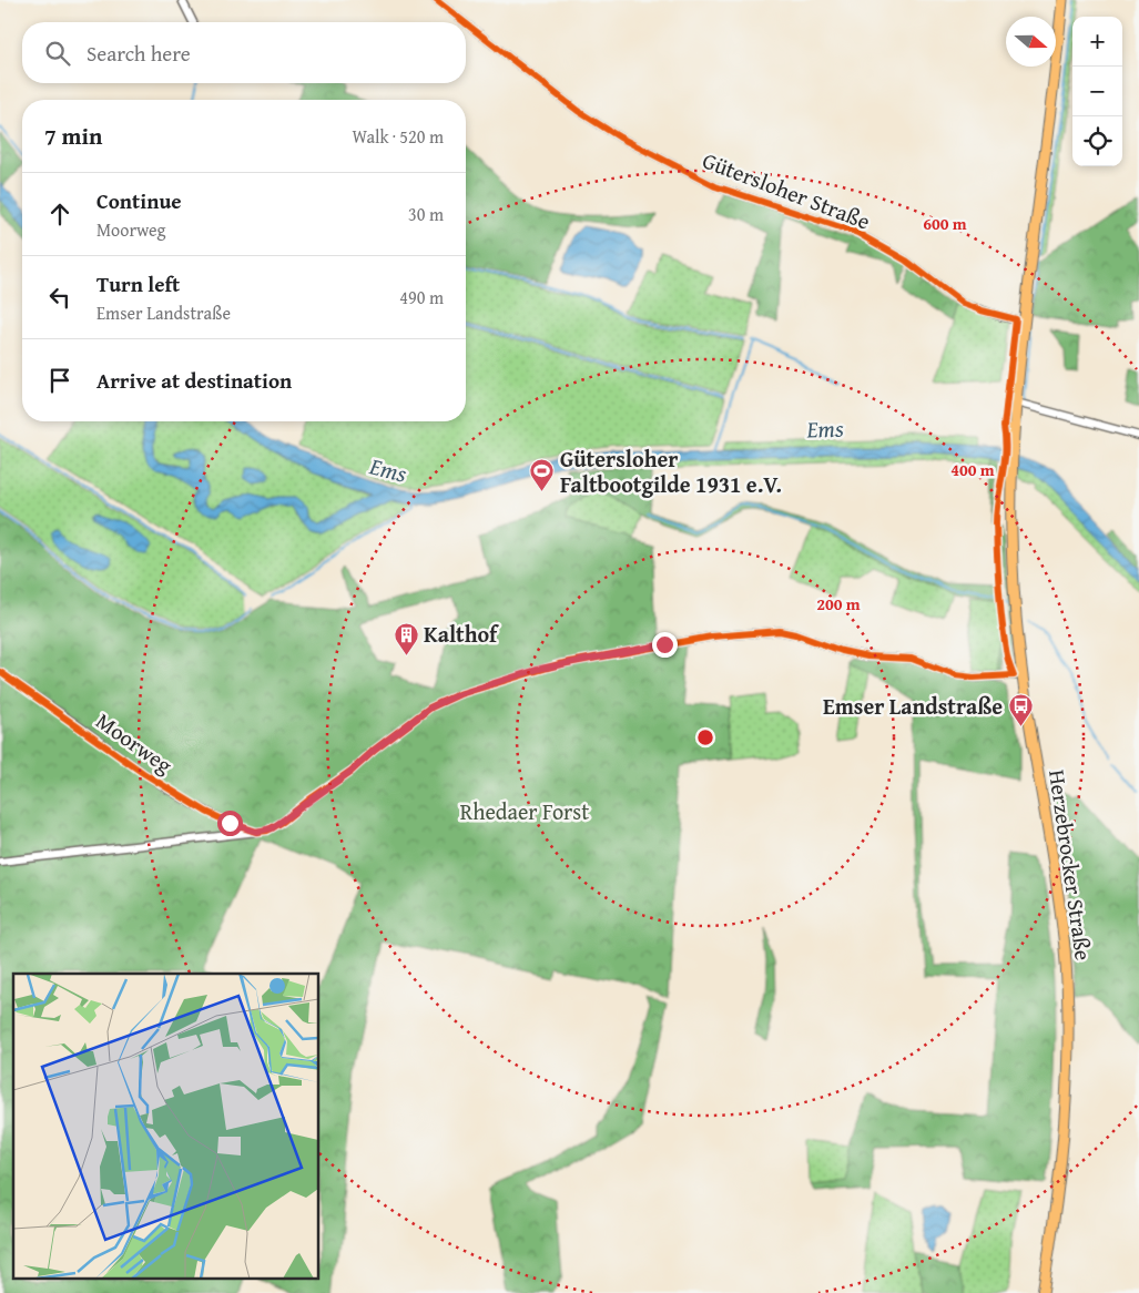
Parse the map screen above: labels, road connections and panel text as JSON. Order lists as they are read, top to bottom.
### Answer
{
  "streets": {
    "main road": ["Herzebrocker Straße"],
    "street": ["Gütersloher Straße", "Moorweg"]
  },
  "water": ["Ems"],
  "parks": ["Rhedaer Forst"],
  "places": {
    "sports": ["Gütersloher Faltbootgilde 1931 e.V."],
    "building": ["Kalthof"],
    "bus stop": ["Emser Landstraße"]
  },
  "north": "right",
  "page": {
    "map_buttons": ["+", "−"],
    "search": "Search here",
    "heading": ["7 min", "Walk · 520 m"],
    "list": [
      ["Continue", "Moorweg", "30 m"],
      ["Turn left", "Emser Landstraße", "490 m"],
      "Arrive at destination"
    ]
  },
  "rings": ["600 m", "400 m", "200 m"]
}
